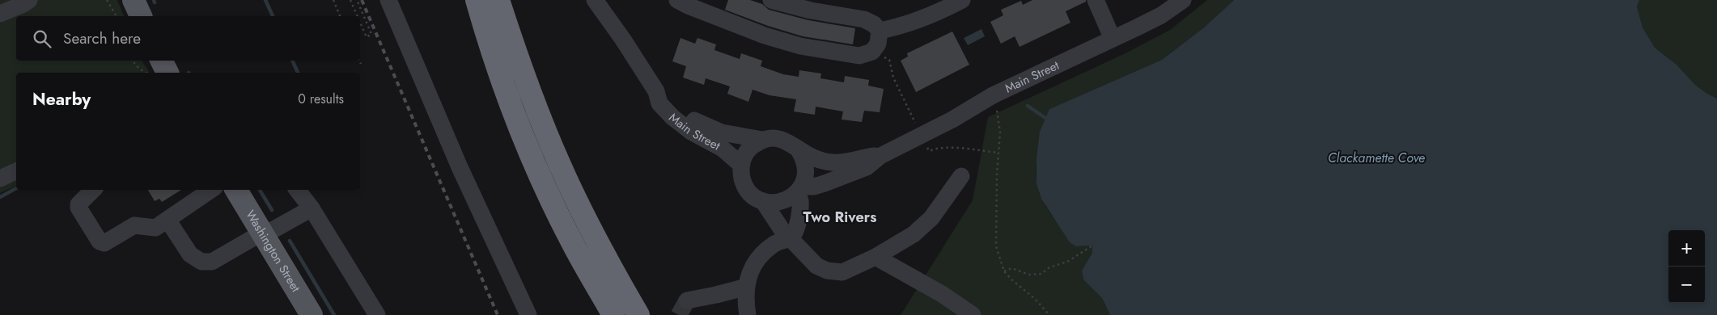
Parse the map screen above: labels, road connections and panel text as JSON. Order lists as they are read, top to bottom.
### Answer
{
  "streets": {
    "main road": ["Washington Street"],
    "street": ["Main Street"]
  },
  "districts": ["Two Rivers"],
  "water": ["Clackamette Cove"],
  "page": {
    "search": "Search here",
    "heading": ["Nearby", "0 results"],
    "map_buttons": ["+", "−"]
  }
}
